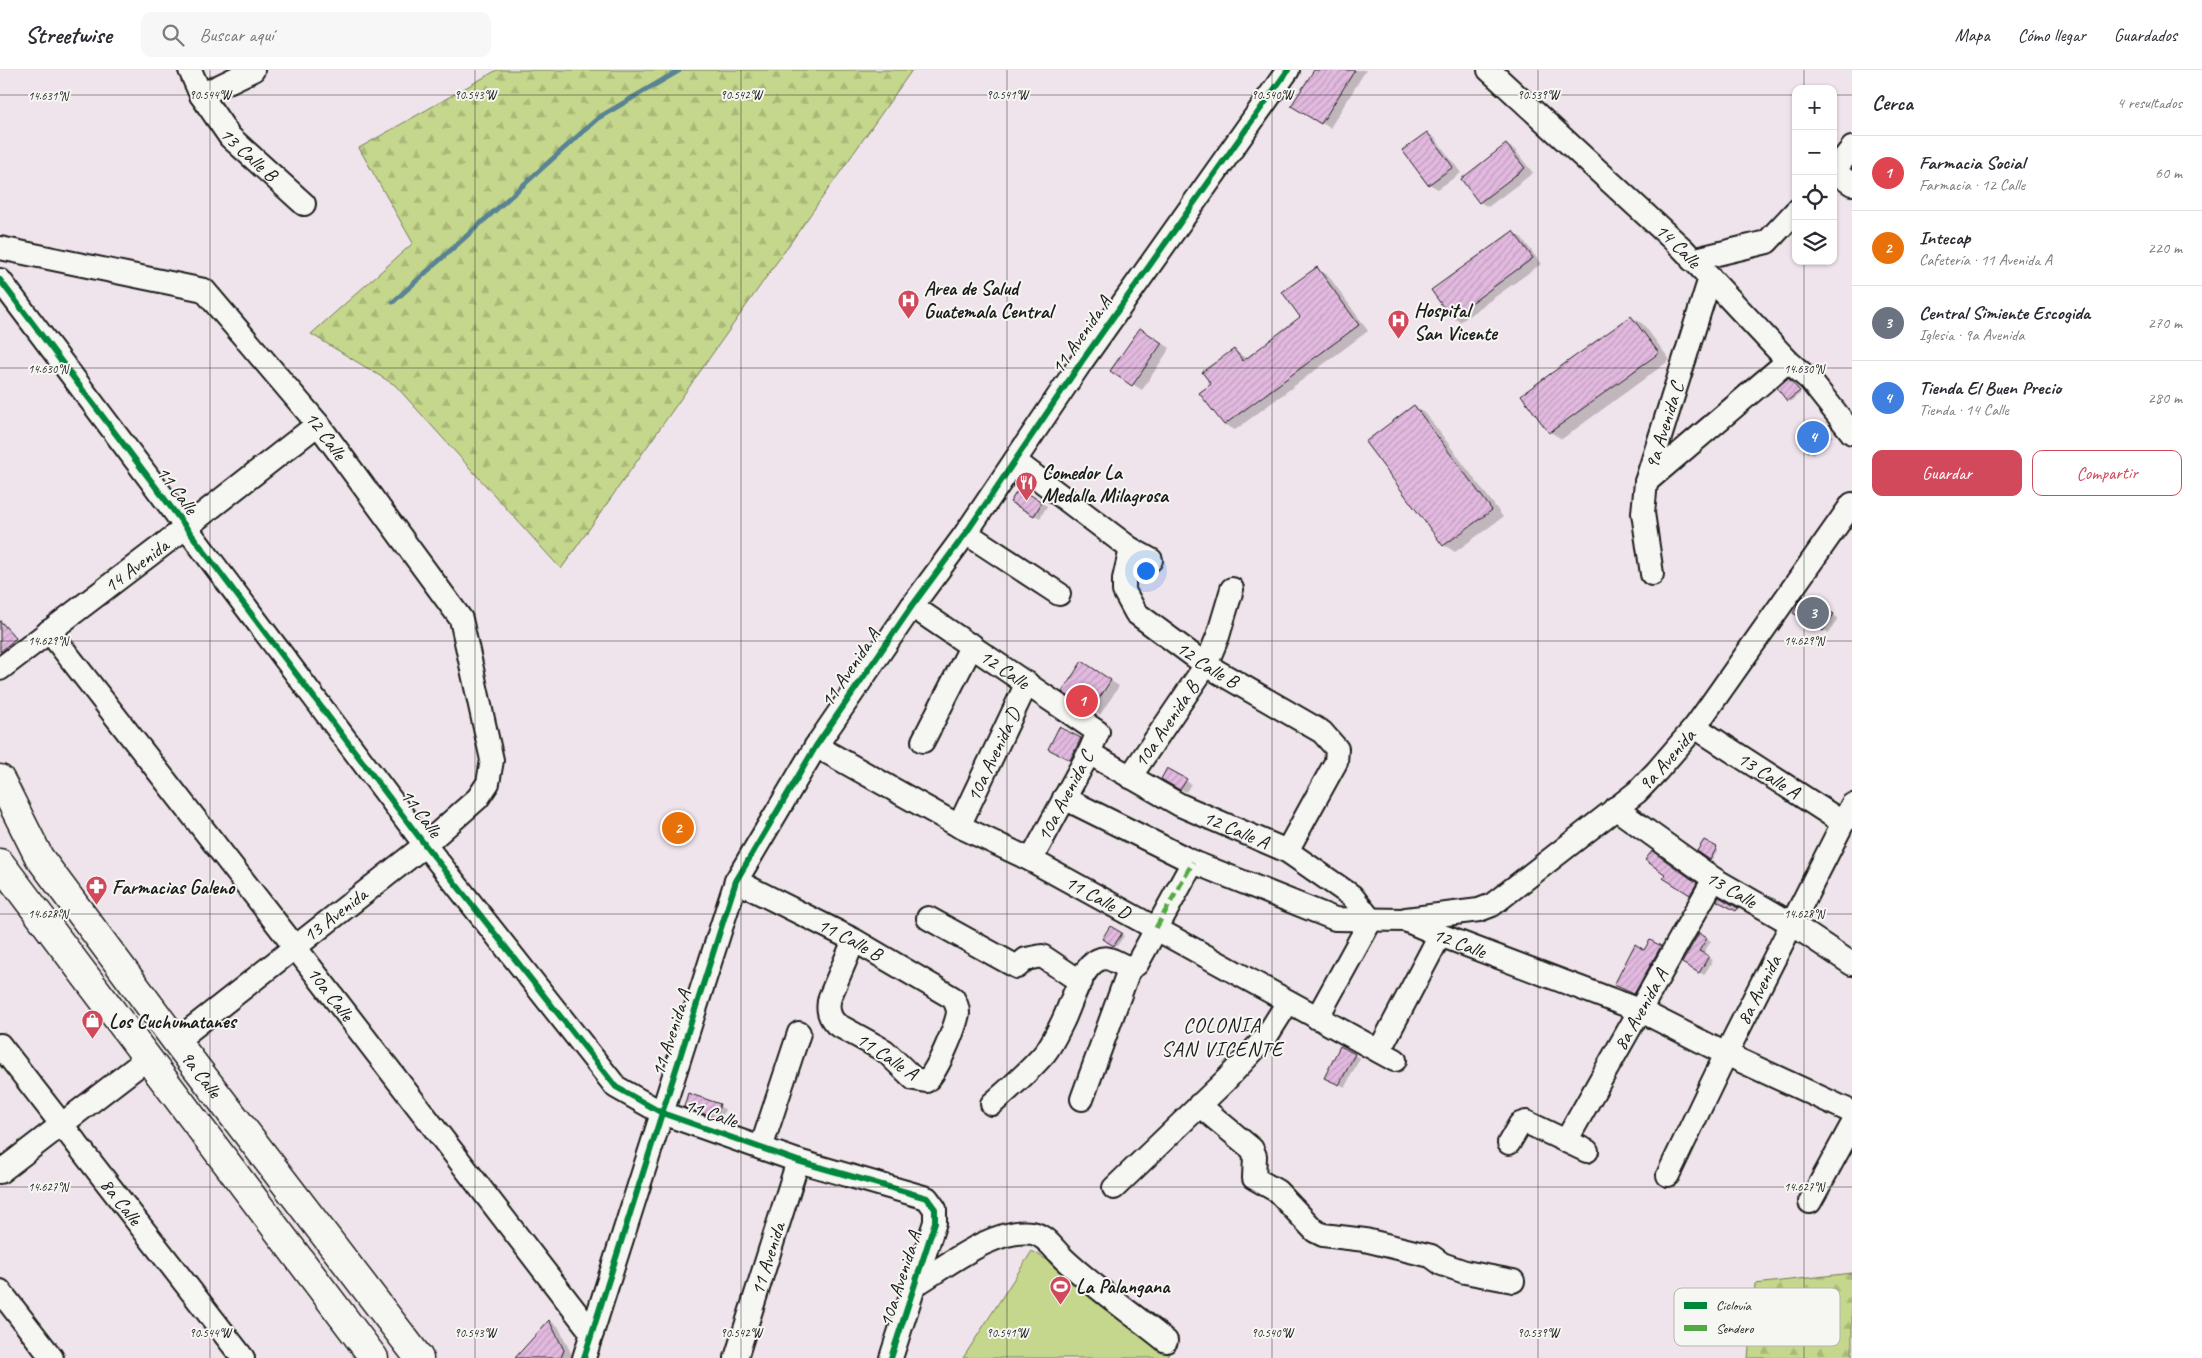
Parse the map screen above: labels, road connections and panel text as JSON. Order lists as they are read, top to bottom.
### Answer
{
  "streets": {
    "main road": ["9a Calle"],
    "street": [
      "13 Calle B",
      "14 Calle",
      "11 Avenida A",
      "9a Avenida C",
      "12 Calle",
      "11 Calle",
      "14 Avenida",
      "12 Calle B",
      "10a Avenida B",
      "10a Avenida D",
      "9a Avenida",
      "13 Calle A",
      "10a Avenida C",
      "12 Calle A",
      "13 Calle",
      "11 Calle D",
      "13 Avenida",
      "11 Calle B",
      "8a Avenida",
      "10a Calle",
      "8a Avenida A",
      "11 Calle A",
      "8a Calle",
      "11 Avenida",
      "10a Avenida A"
    ]
  },
  "crossings": [
    ["14 Calle", "9a Avenida C"],
    ["11 Avenida A", "12 Calle"],
    ["11 Avenida A", "11 Calle"],
    ["11 Avenida A", "11 Calle D"],
    ["11 Avenida A", "11 Calle B"],
    ["11 Avenida A", "10a Calle"],
    ["12 Calle", "14 Avenida"],
    ["12 Calle", "10a Avenida D"],
    ["12 Calle", "9a Avenida"],
    ["12 Calle", "10a Avenida C"],
    ["12 Calle", "12 Calle A"],
    ["12 Calle", "11 Calle D"],
    ["12 Calle", "13 Avenida"],
    ["12 Calle", "8a Avenida"],
    ["12 Calle", "8a Avenida A"],
    ["11 Calle", "14 Avenida"],
    ["11 Calle", "13 Avenida"],
    ["11 Calle", "11 Avenida"],
    ["11 Calle", "10a Avenida A"],
    ["14 Avenida", "10a Calle"],
    ["12 Calle B", "10a Avenida B"],
    ["12 Calle B", "12 Calle A"],
    ["10a Avenida B", "12 Calle A"],
    ["10a Avenida D", "11 Calle D"],
    ["9a Avenida", "13 Calle A"],
    ["9a Avenida", "13 Calle"],
    ["13 Calle A", "8a Avenida"],
    ["10a Avenida C", "12 Calle A"],
    ["10a Avenida C", "11 Calle D"],
    ["13 Calle", "8a Avenida"],
    ["13 Calle", "8a Avenida A"],
    ["13 Avenida", "10a Calle"],
    ["13 Avenida", "9a Calle"],
    ["11 Calle B", "11 Calle A"]
  ],
  "districts": ["COLONIA SAN VICENTE"],
  "places": {
    "hospital": ["Area de Salud Guatemala Central", "Hospital San Vicente"],
    "restaurant": ["Comedor La Medalla Milagrosa"],
    "pharmacy": ["Farmacias Galeno"],
    "shop": ["Los Cuchumatanes"],
    "sports": ["La Palangana"]
  },
  "legend": ["Ciclovía", "Sendero"],
  "page": {
    "header": "Streetwise",
    "search": "Buscar aquí",
    "nav": ["Mapa", "Cómo llegar", "Guardados"],
    "heading": ["Cerca", "4 resultados"],
    "map_buttons": ["+", "−"],
    "list": [
      {
        "mark": "1",
        "name": "Farmacia Social",
        "note": "Farmacia · 12 Calle",
        "value": "60 m"
      },
      {
        "mark": "2",
        "name": "Intecap",
        "note": "Cafetería · 11 Avenida A",
        "value": "220 m"
      },
      {
        "mark": "3",
        "name": "Central Simiente Escogida",
        "note": "Iglesia · 9a Avenida",
        "value": "270 m"
      },
      {
        "mark": "4",
        "name": "Tienda El Buen Precio",
        "note": "Tienda · 14 Calle",
        "value": "280 m"
      }
    ],
    "pins": [
      "4",
      "3",
      "1",
      "2"
    ],
    "buttons": ["Guardar", "Compartir"]
  },
  "coordinates": [
    "90.544°W",
    "90.543°W",
    "90.542°W",
    "90.541°W",
    "90.540°W",
    "90.539°W",
    "14.631°N",
    "14.630°N",
    "14.629°N",
    "14.628°N",
    "14.627°N"
  ]
}
